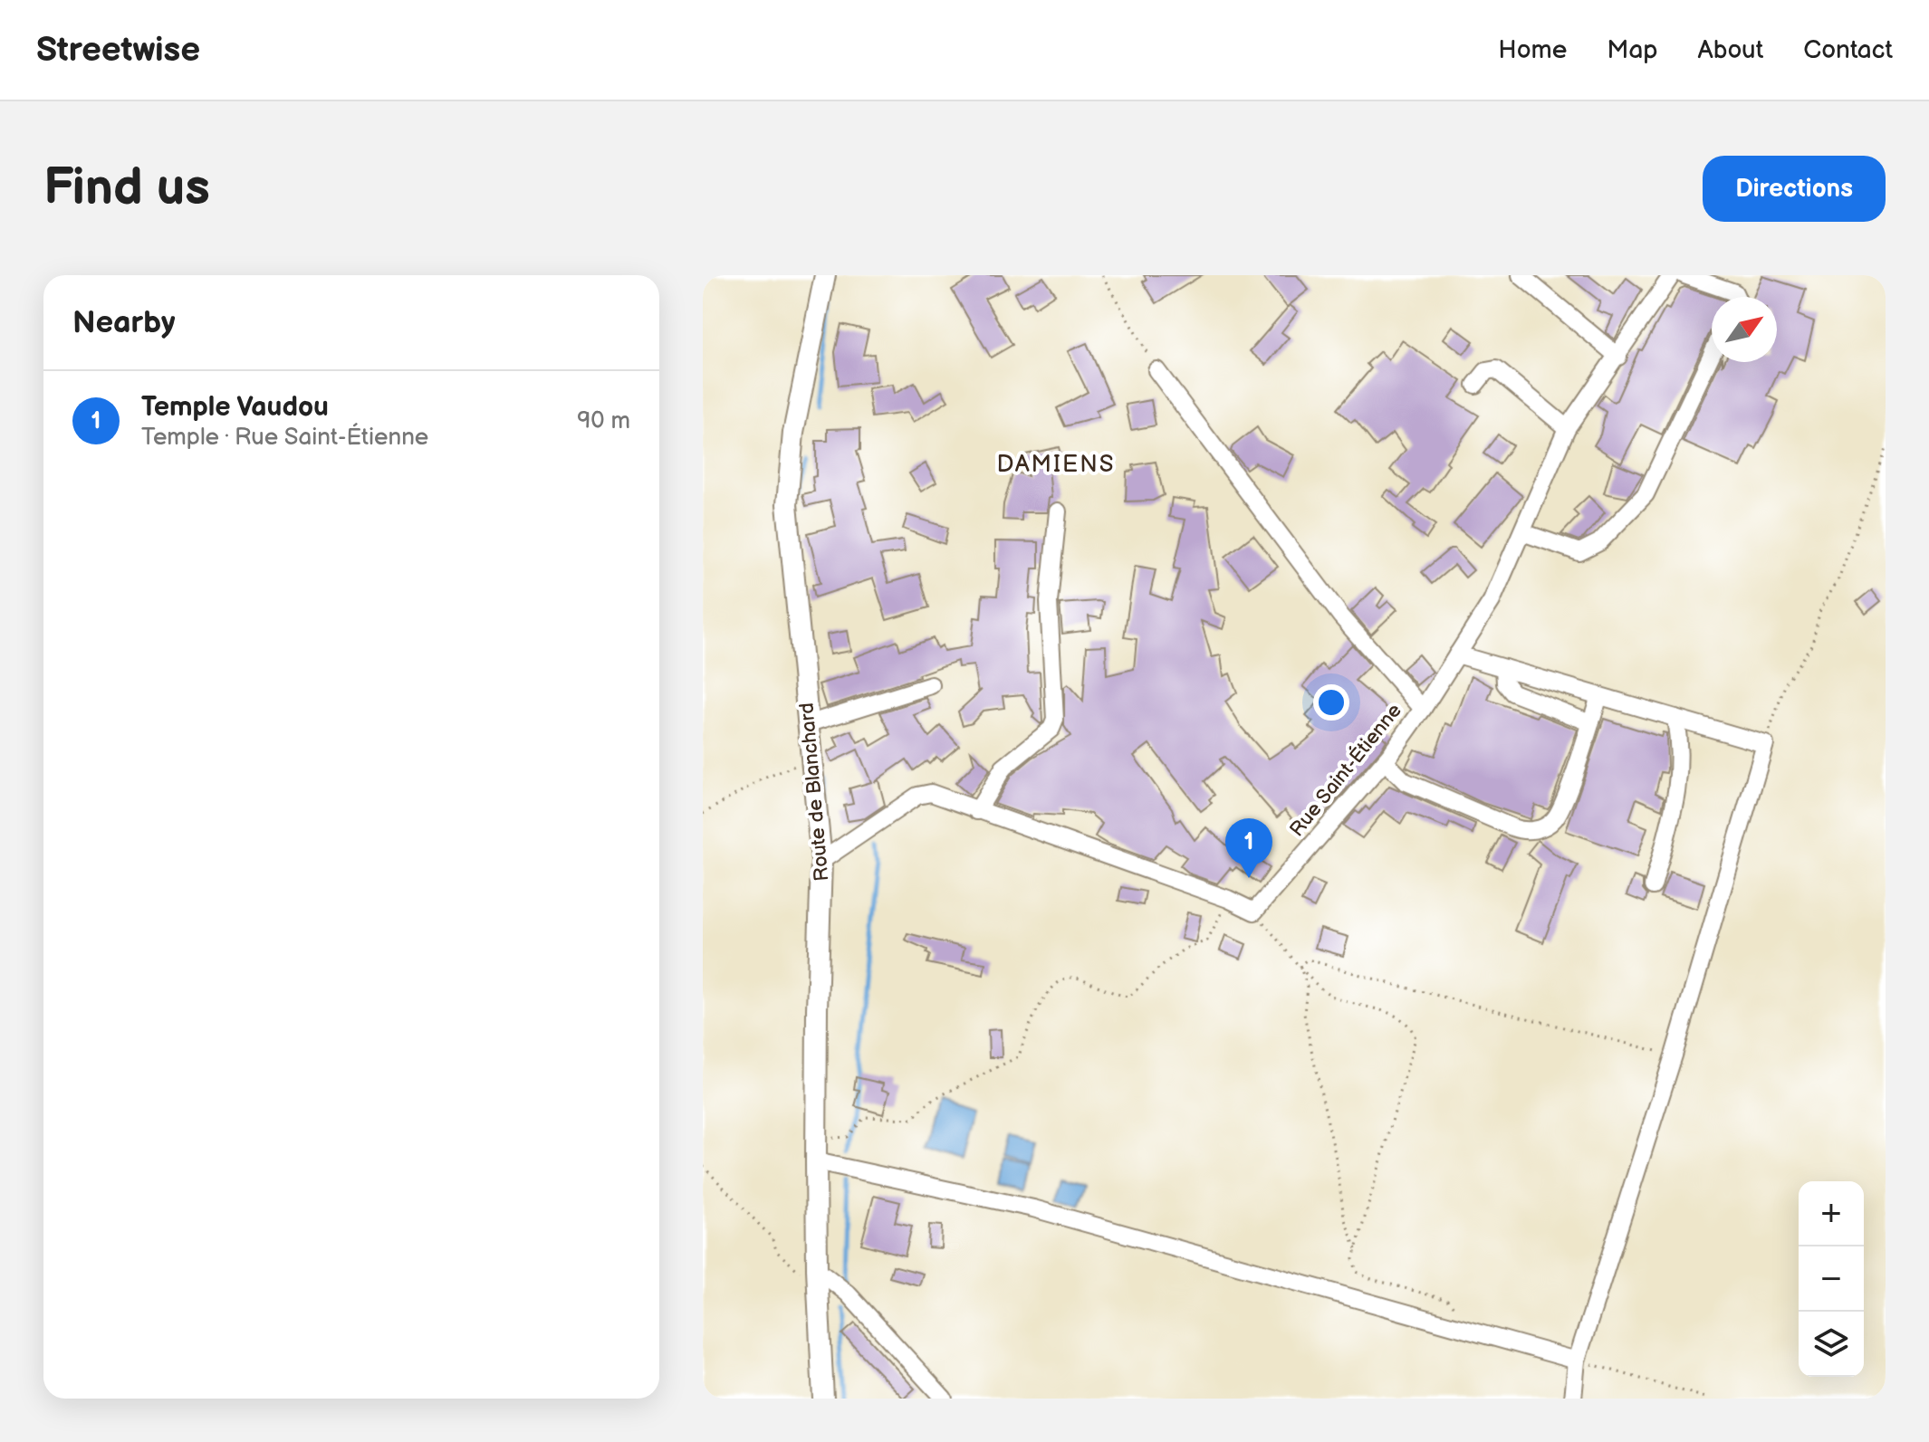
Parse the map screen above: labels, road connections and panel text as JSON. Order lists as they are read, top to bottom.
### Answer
{
  "streets": {
    "street": ["Rue Saint-Étienne", "Route de Blanchard"]
  },
  "districts": ["DAMIENS"],
  "north": "top right",
  "page": {
    "header": "Streetwise",
    "nav": [
      "Home",
      "Map",
      "About",
      "Contact"
    ],
    "buttons": "Directions",
    "title": "Find us",
    "heading": "Nearby",
    "list": [
      {
        "mark": "1",
        "name": "Temple Vaudou",
        "note": "Temple · Rue Saint-Étienne",
        "value": "90 m"
      }
    ],
    "pins": "1",
    "map_buttons": ["+", "−"]
  }
}
